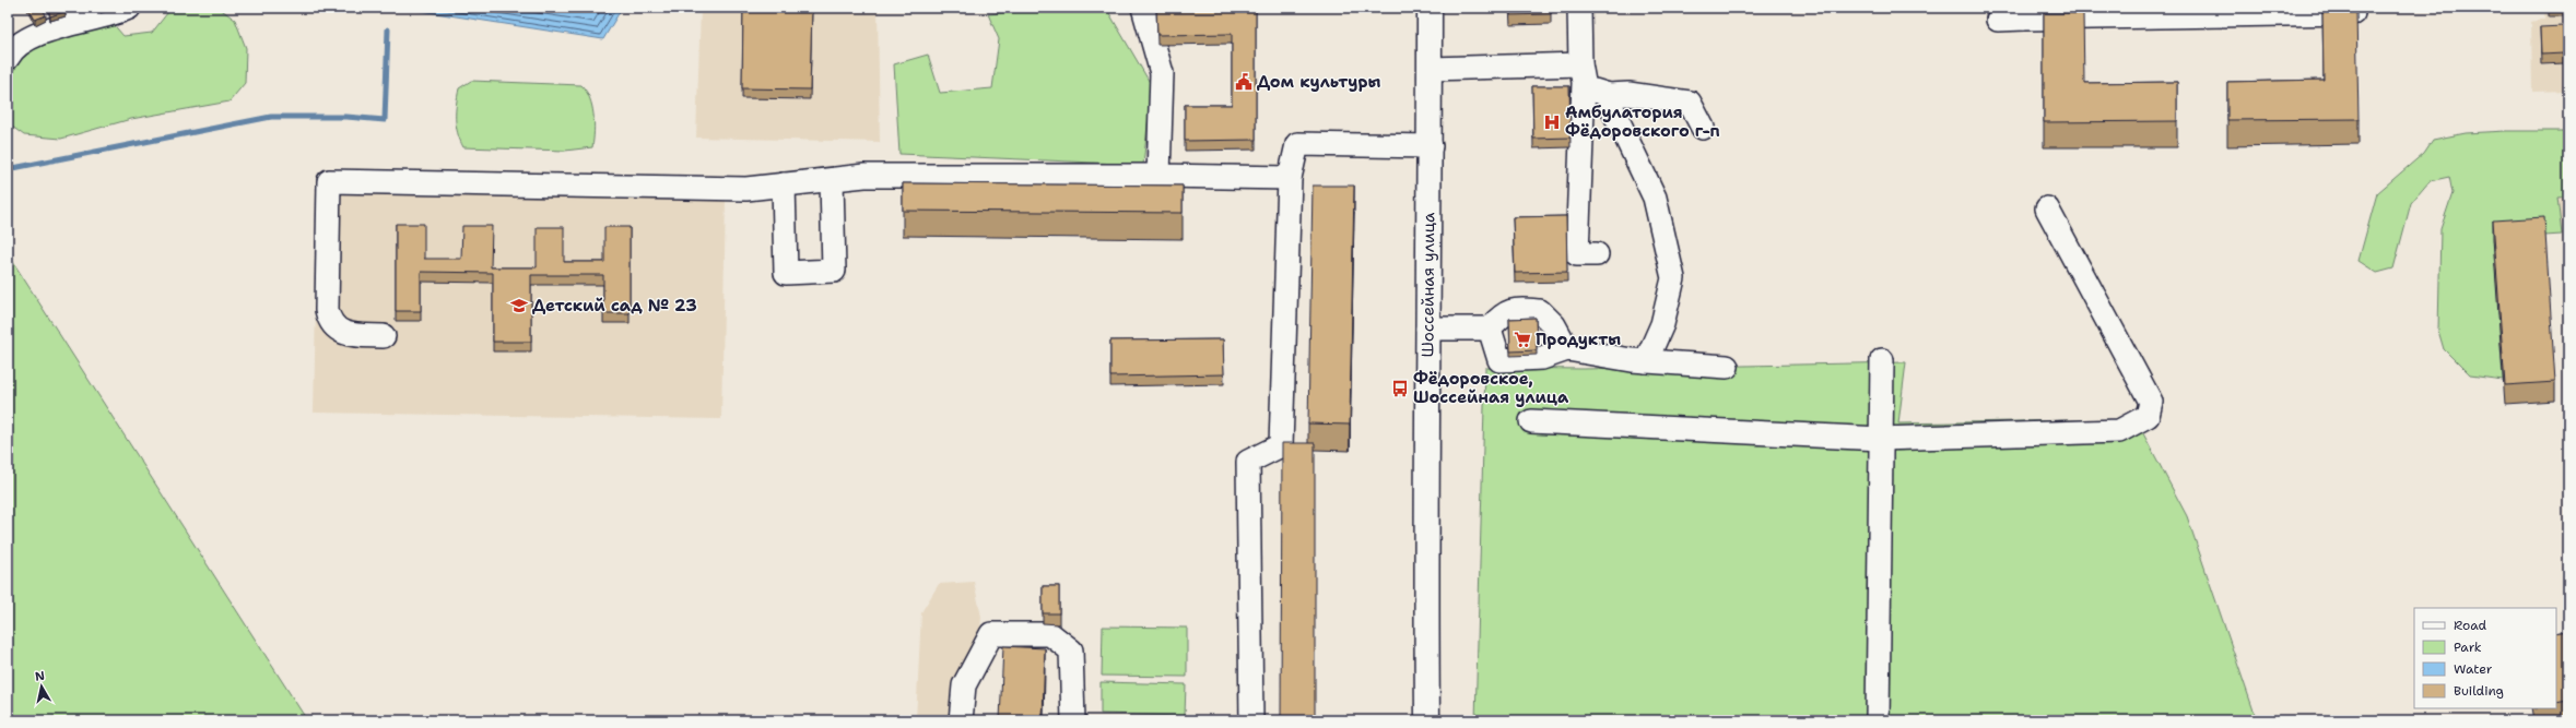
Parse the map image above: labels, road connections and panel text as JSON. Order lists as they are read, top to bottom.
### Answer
{
  "streets": {
    "main road": ["Шоссейная улица"]
  },
  "places": {
    "public building": ["Дом культуры"],
    "hospital": ["Амбулатория Фёдоровского г-п"],
    "school or university": ["Детский сад № 23"],
    "supermarket": ["Продукты"],
    "bus stop": ["Фёдоровское, Шоссейная улица"]
  },
  "legend": [
    "Road",
    "Park",
    "Water",
    "Building"
  ],
  "north": "top"
}
